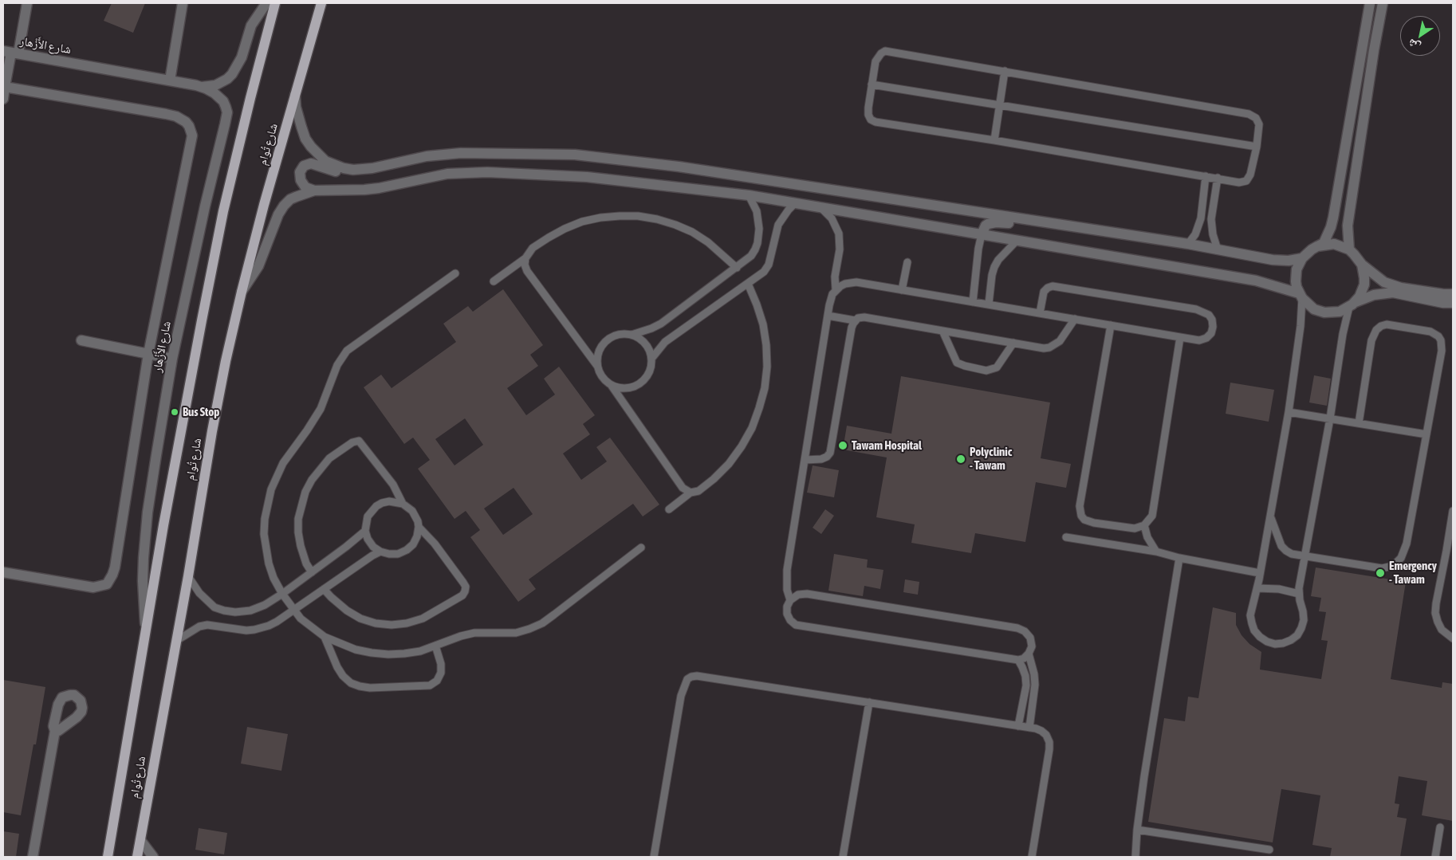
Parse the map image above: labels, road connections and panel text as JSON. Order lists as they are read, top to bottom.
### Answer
{
  "streets": {
    "main road": ["شارع تُوام"],
    "street": ["شارع الأَزْهار"]
  },
  "crossings": [
    ["شارع الأَزْهار", "شارع تُوام"]
  ],
  "places": [
    "Bus Stop",
    "Tawam Hospital",
    "Polyclinic - Tawam",
    "Emergency - Tawam"
  ],
  "north": "bottom left"
}
